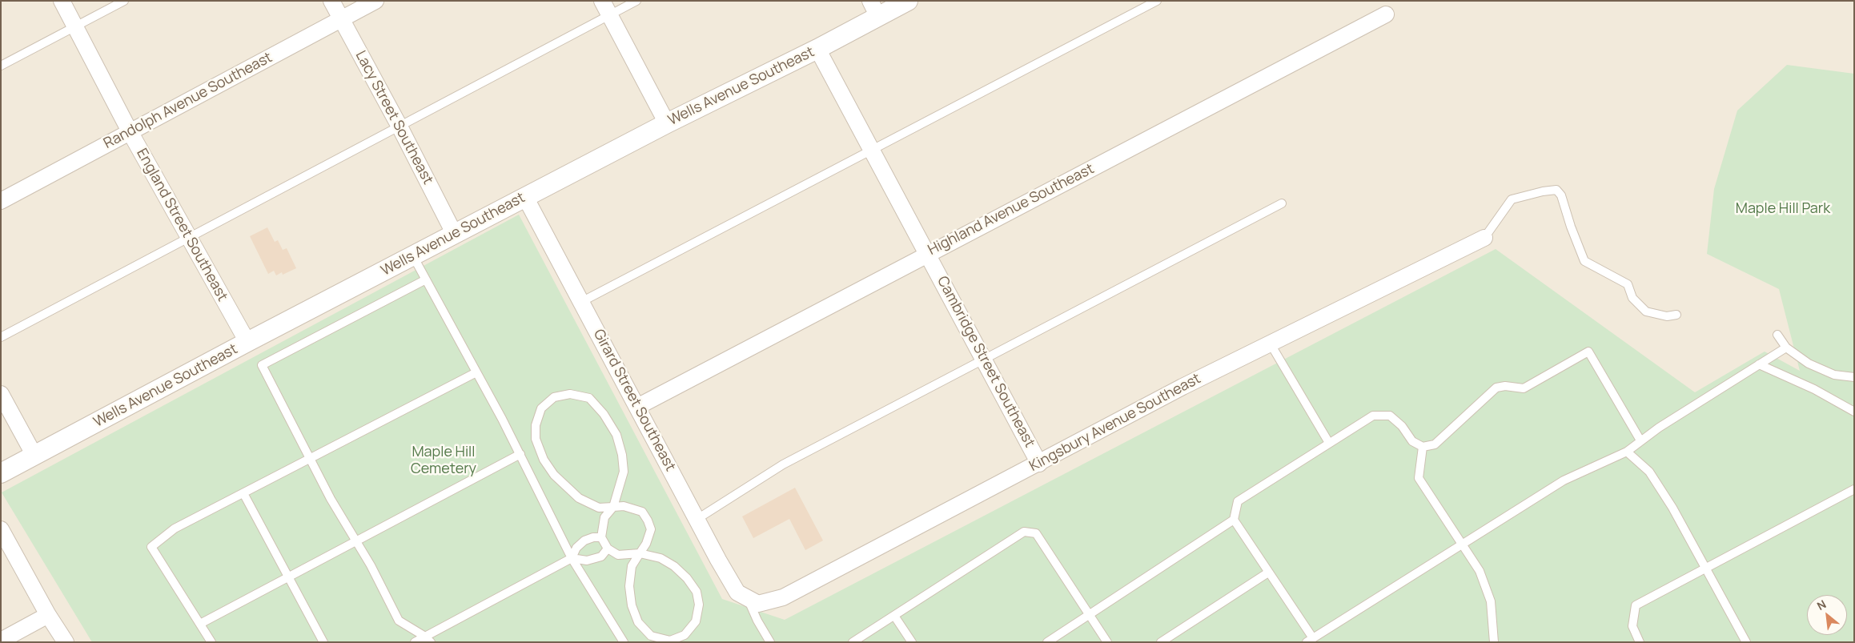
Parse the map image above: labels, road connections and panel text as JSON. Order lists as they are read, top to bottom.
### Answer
{
  "streets": {
    "street": [
      "Wells Avenue Southeast",
      "Randolph Avenue Southeast",
      "Lacy Street Southeast",
      "Highland Avenue Southeast",
      "England Street Southeast",
      "Cambridge Street Southeast",
      "Girard Street Southeast",
      "Kingsbury Avenue Southeast"
    ]
  },
  "crossings": [
    ["Wells Avenue Southeast", "Lacy Street Southeast"],
    ["Wells Avenue Southeast", "England Street Southeast"],
    ["Wells Avenue Southeast", "Cambridge Street Southeast"],
    ["Wells Avenue Southeast", "Girard Street Southeast"],
    ["Randolph Avenue Southeast", "Lacy Street Southeast"],
    ["Randolph Avenue Southeast", "England Street Southeast"],
    ["Highland Avenue Southeast", "Cambridge Street Southeast"],
    ["Highland Avenue Southeast", "Girard Street Southeast"],
    ["Cambridge Street Southeast", "Kingsbury Avenue Southeast"],
    ["Girard Street Southeast", "Kingsbury Avenue Southeast"]
  ],
  "parks": ["Maple Hill Park", "Maple Hill Cemetery"],
  "north": "top left"
}
